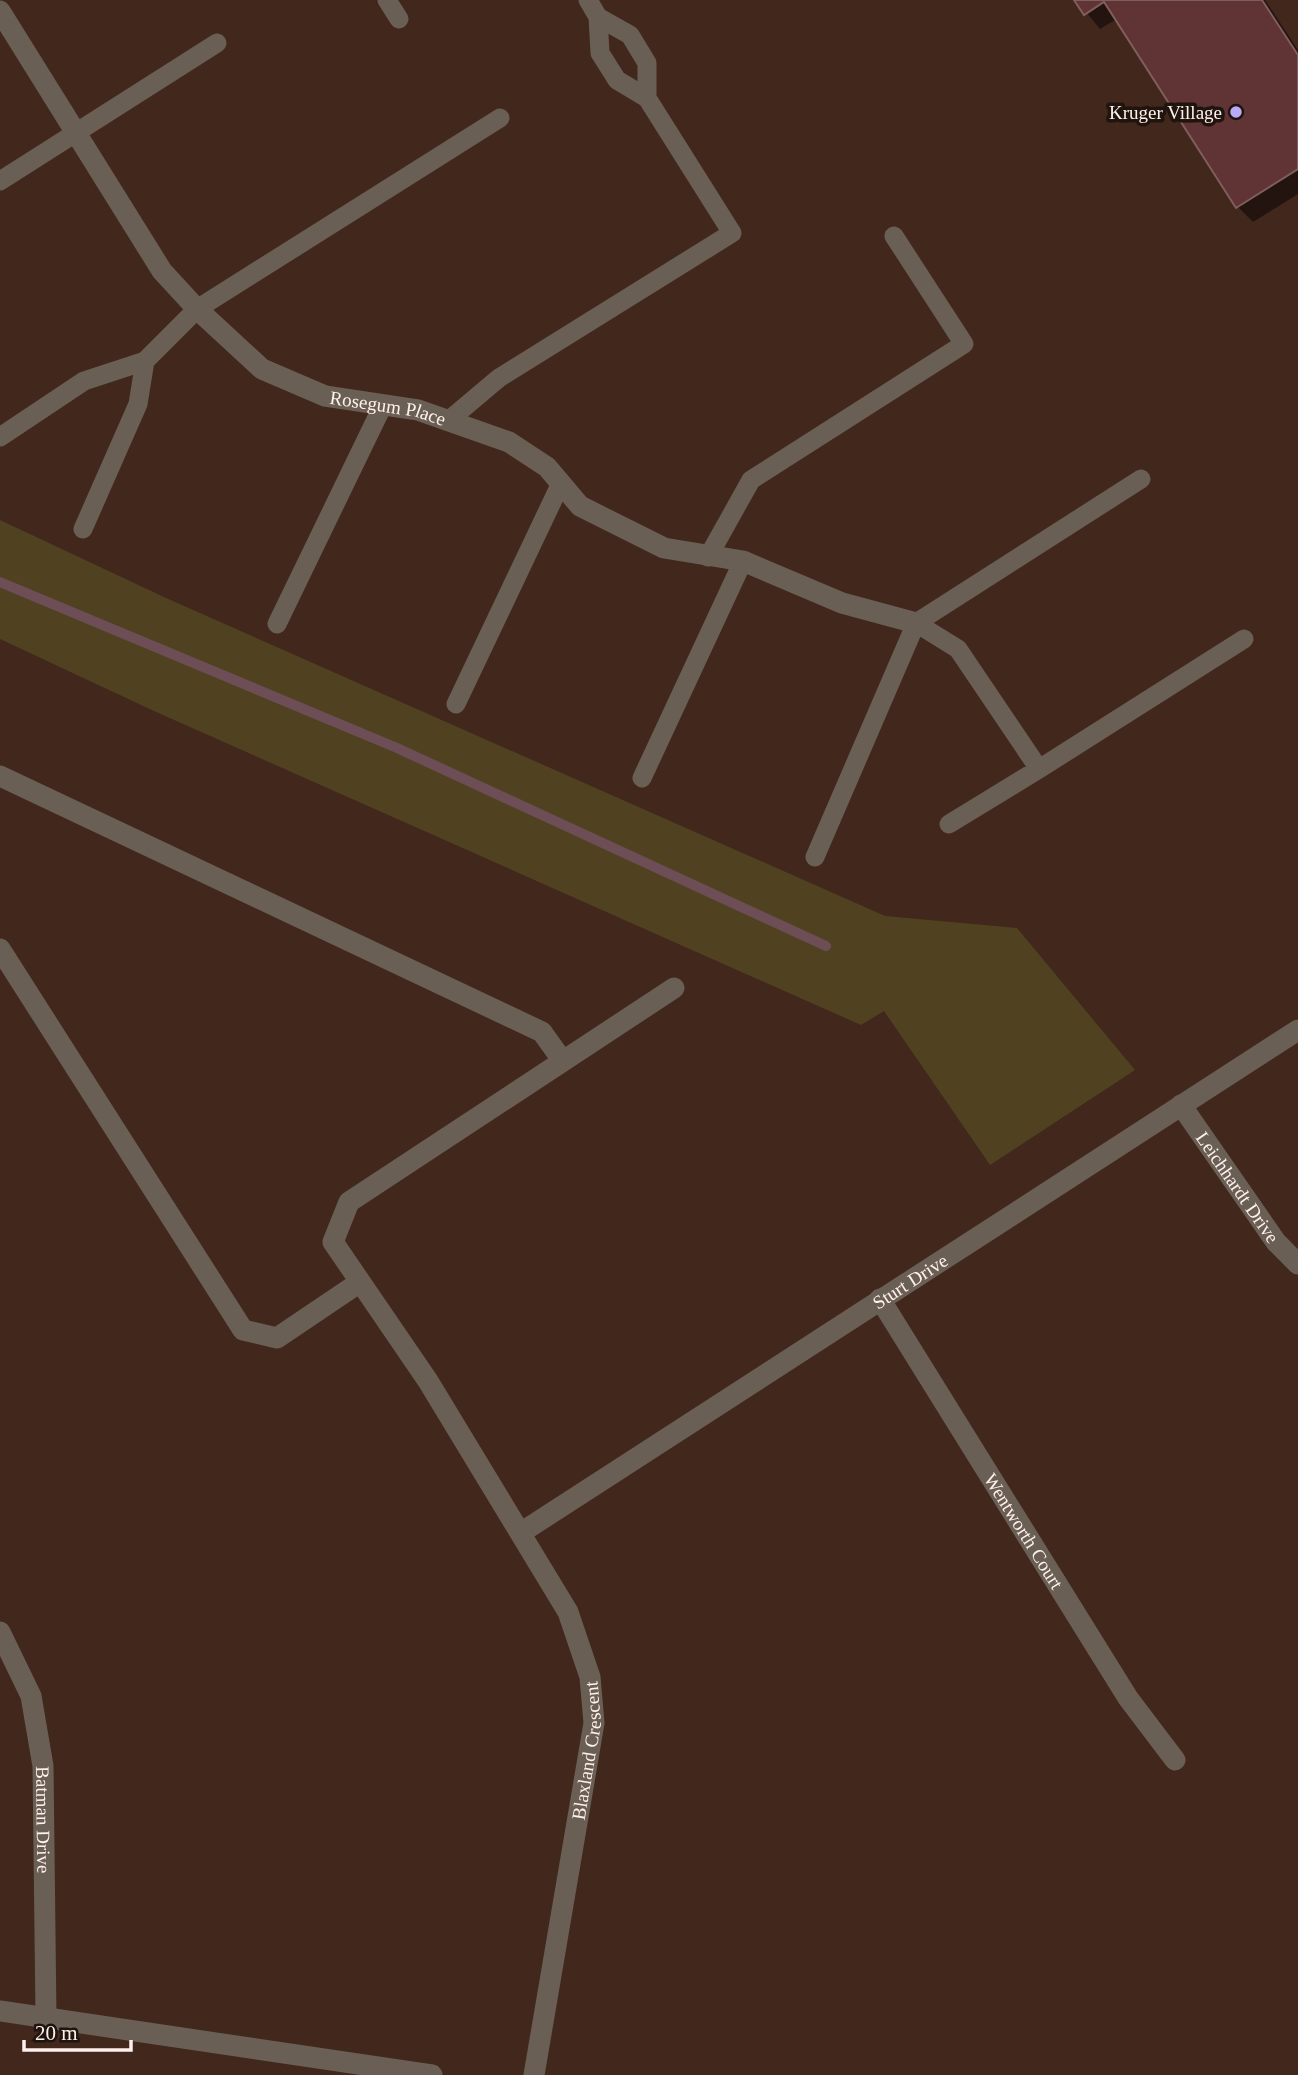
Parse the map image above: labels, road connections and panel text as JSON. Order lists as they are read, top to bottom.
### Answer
{
  "streets": {
    "street": [
      "Rosegum Place",
      "Leichhardt Drive",
      "Sturt Drive",
      "Wentworth Court",
      "Blaxland Crescent",
      "Batman Drive"
    ]
  },
  "crossings": [
    ["Leichhardt Drive", "Sturt Drive"],
    ["Sturt Drive", "Wentworth Court"],
    ["Sturt Drive", "Blaxland Crescent"]
  ],
  "places": ["Kruger Village"],
  "scale_bar": "20 m"
}
